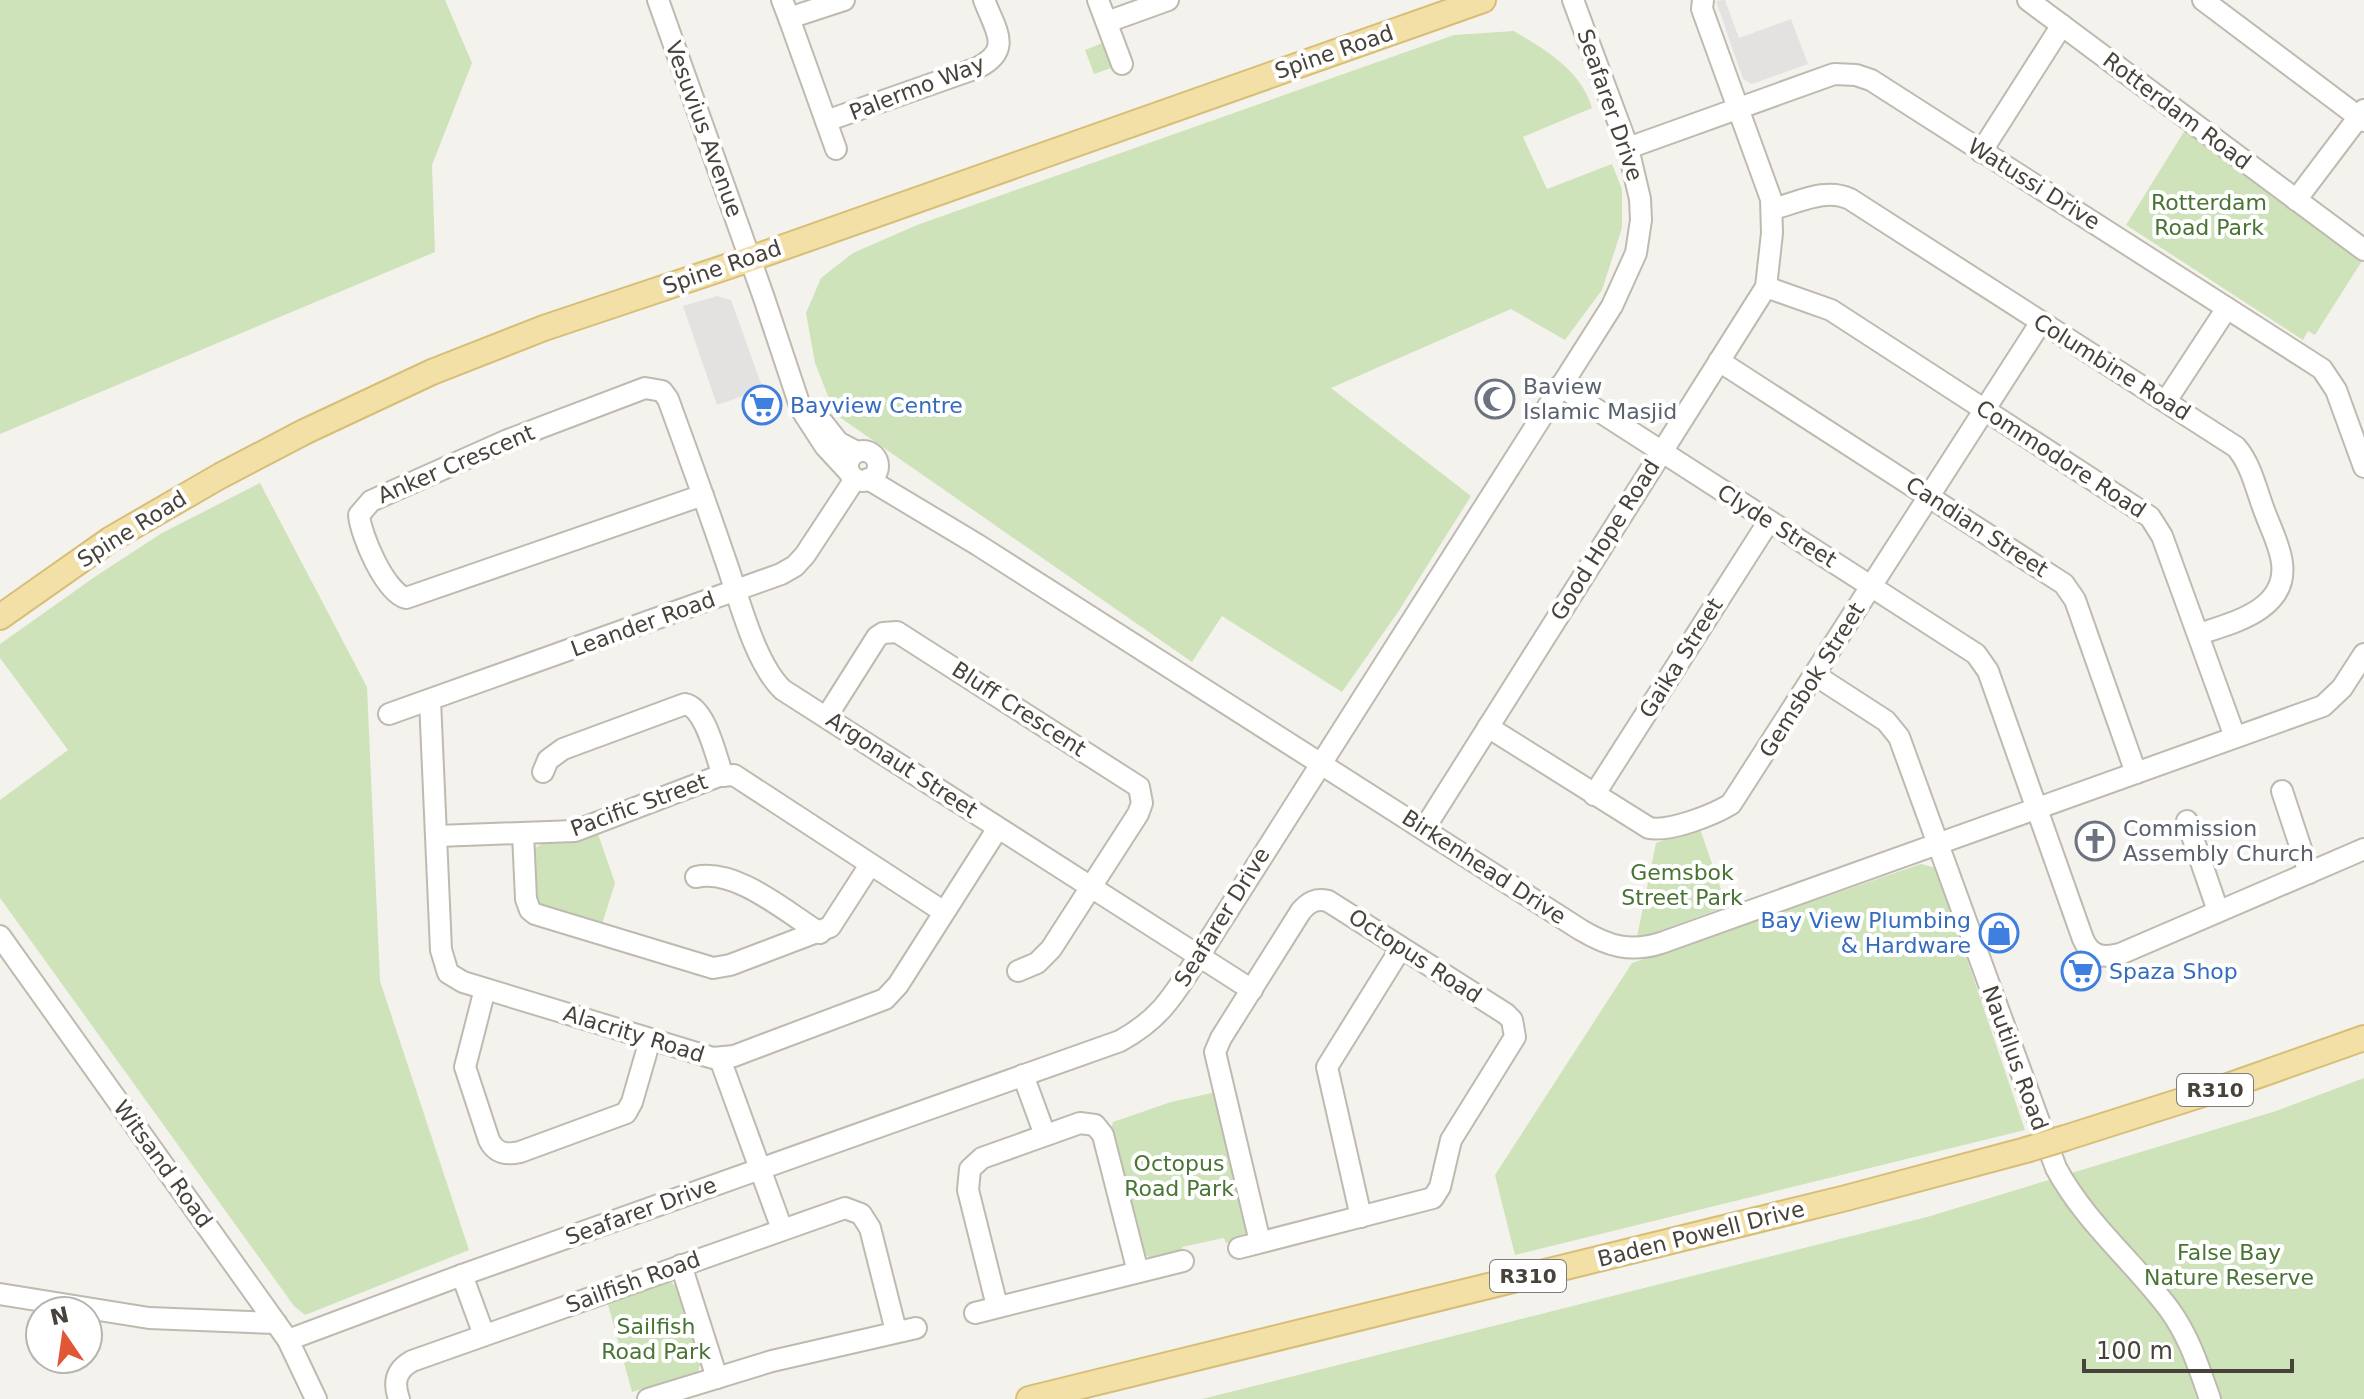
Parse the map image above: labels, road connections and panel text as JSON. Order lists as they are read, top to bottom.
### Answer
{
  "streets": {
    "main road": ["Spine Road", "R310", "Baden Powell Drive"],
    "street": [
      "Palermo Way",
      "Seafarer Drive",
      "Rotterdam Road",
      "Vesuvius Avenue",
      "Watussi Drive",
      "Columbine Road",
      "Commodore Road",
      "Anker Crescent",
      "Clyde Street",
      "Candian Street",
      "Good Hope Road",
      "Leander Road",
      "Gaika Street",
      "Gemsbok Street",
      "Bluff Crescent",
      "Argonaut Street",
      "Pacific Street",
      "Birkenhead Drive",
      "Octopus Road",
      "Alacrity Road",
      "Nautilus Road",
      "Witsand Road",
      "Sailfish Road"
    ]
  },
  "crossings": [
    ["Spine Road", "Vesuvius Avenue"],
    ["Spine Road", "Birkenhead Drive"],
    ["Seafarer Drive", "Watussi Drive"],
    ["Seafarer Drive", "Clyde Street"],
    ["Seafarer Drive", "Argonaut Street"],
    ["Seafarer Drive", "Birkenhead Drive"],
    ["Seafarer Drive", "Witsand Road"],
    ["Vesuvius Avenue", "Birkenhead Drive"],
    ["Watussi Drive", "Good Hope Road"],
    ["Columbine Road", "Commodore Road"],
    ["Columbine Road", "Good Hope Road"],
    ["Columbine Road", "Gemsbok Street"],
    ["Commodore Road", "Good Hope Road"],
    ["Commodore Road", "Gemsbok Street"],
    ["Anker Crescent", "Argonaut Street"],
    ["Clyde Street", "Good Hope Road"],
    ["Clyde Street", "Gaika Street"],
    ["Clyde Street", "Gemsbok Street"],
    ["Clyde Street", "Birkenhead Drive"],
    ["Candian Street", "Good Hope Road"],
    ["Candian Street", "Gemsbok Street"],
    ["Good Hope Road", "Gemsbok Street"],
    ["Good Hope Road", "Birkenhead Drive"],
    ["Leander Road", "Argonaut Street"],
    ["Leander Road", "Birkenhead Drive"],
    ["Leander Road", "Alacrity Road"],
    ["Gaika Street", "Gemsbok Street"],
    ["Gemsbok Street", "Nautilus Road"],
    ["Bluff Crescent", "Argonaut Street"],
    ["Argonaut Street", "Octopus Road"],
    ["Argonaut Street", "Alacrity Road"],
    ["Pacific Street", "Alacrity Road"],
    ["Birkenhead Drive", "Nautilus Road"]
  ],
  "parks": [
    "Rotterdam Road Park",
    "Gemsbok Street Park",
    "Octopus Road Park",
    "False Bay Nature Reserve",
    "Sailfish Road Park"
  ],
  "places": {
    "mosque": ["Baview Islamic Masjid"],
    "supermarket": ["Bayview Centre", "Spaza Shop"],
    "church": ["Commission Assembly Church"],
    "shop": ["Bay View Plumbing & Hardware"]
  },
  "scale_bar": "100 m",
  "north": "top"
}
